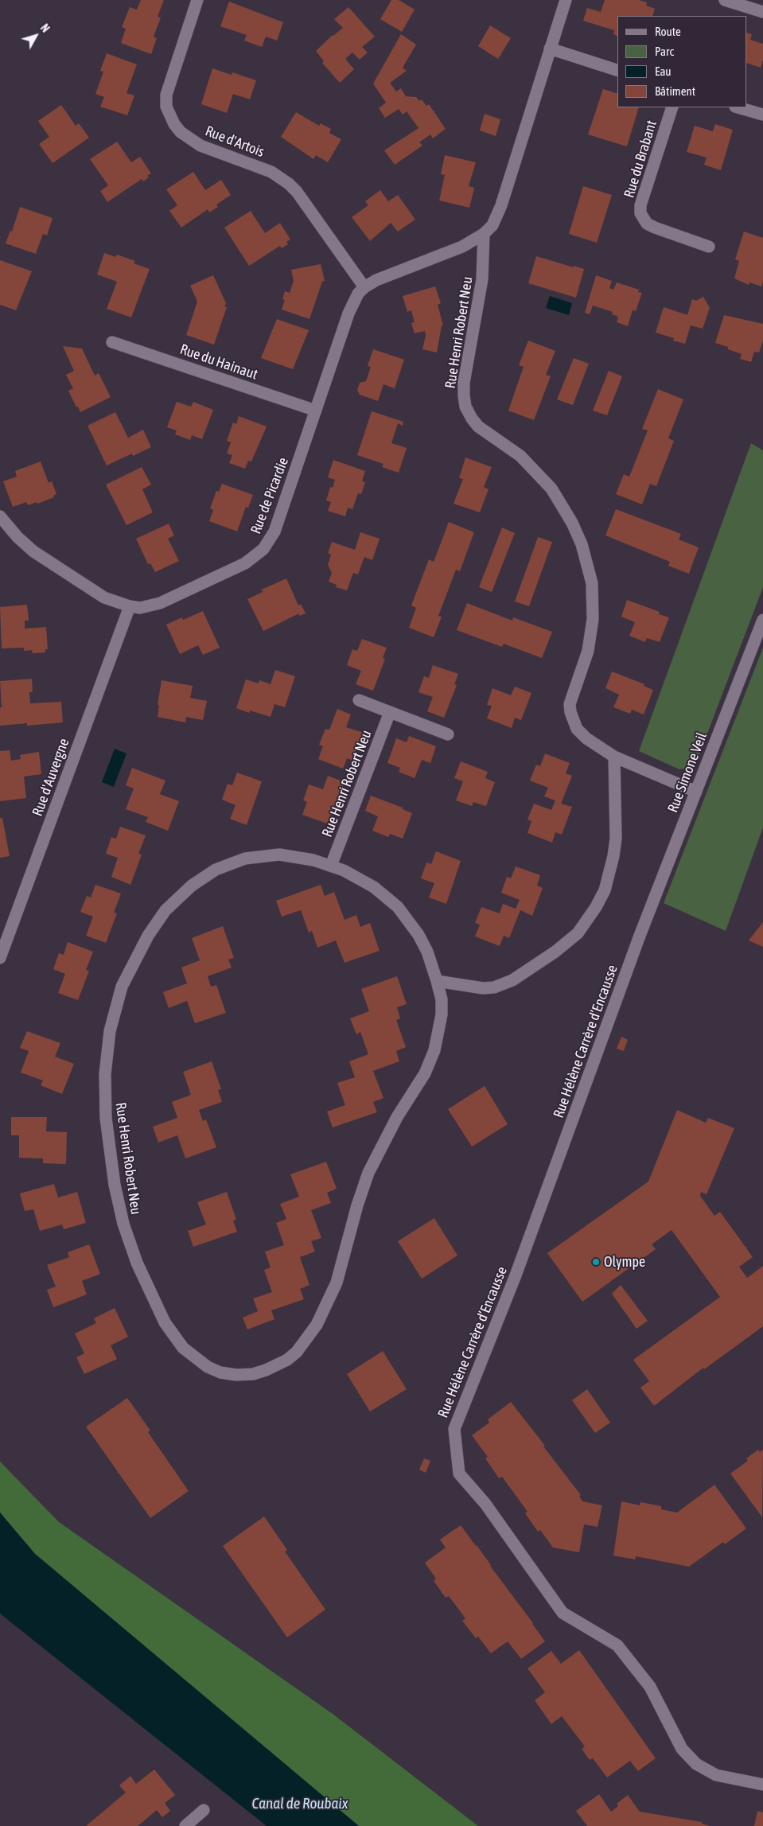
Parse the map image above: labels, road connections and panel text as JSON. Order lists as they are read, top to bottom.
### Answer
{
  "streets": {
    "street": [
      "Rue d'Artois",
      "Rue du Brabant",
      "Rue Henri Robert Neu",
      "Rue du Hainaut",
      "Rue de Picardie",
      "Rue Simone Veil",
      "Rue d'Auvergne",
      "Rue Hélène Carrère d’Encausse"
    ]
  },
  "crossings": [
    ["Rue d'Artois", "Rue de Picardie"],
    ["Rue Henri Robert Neu", "Rue de Picardie"],
    ["Rue Henri Robert Neu", "Rue Simone Veil"],
    ["Rue du Hainaut", "Rue de Picardie"],
    ["Rue de Picardie", "Rue d'Auvergne"],
    ["Rue Simone Veil", "Rue Hélène Carrère d’Encausse"]
  ],
  "water": ["Canal de Roubaix"],
  "places": ["Olympe"],
  "legend": [
    "Route",
    "Parc",
    "Eau",
    "Bâtiment"
  ],
  "north": "top right"
}
